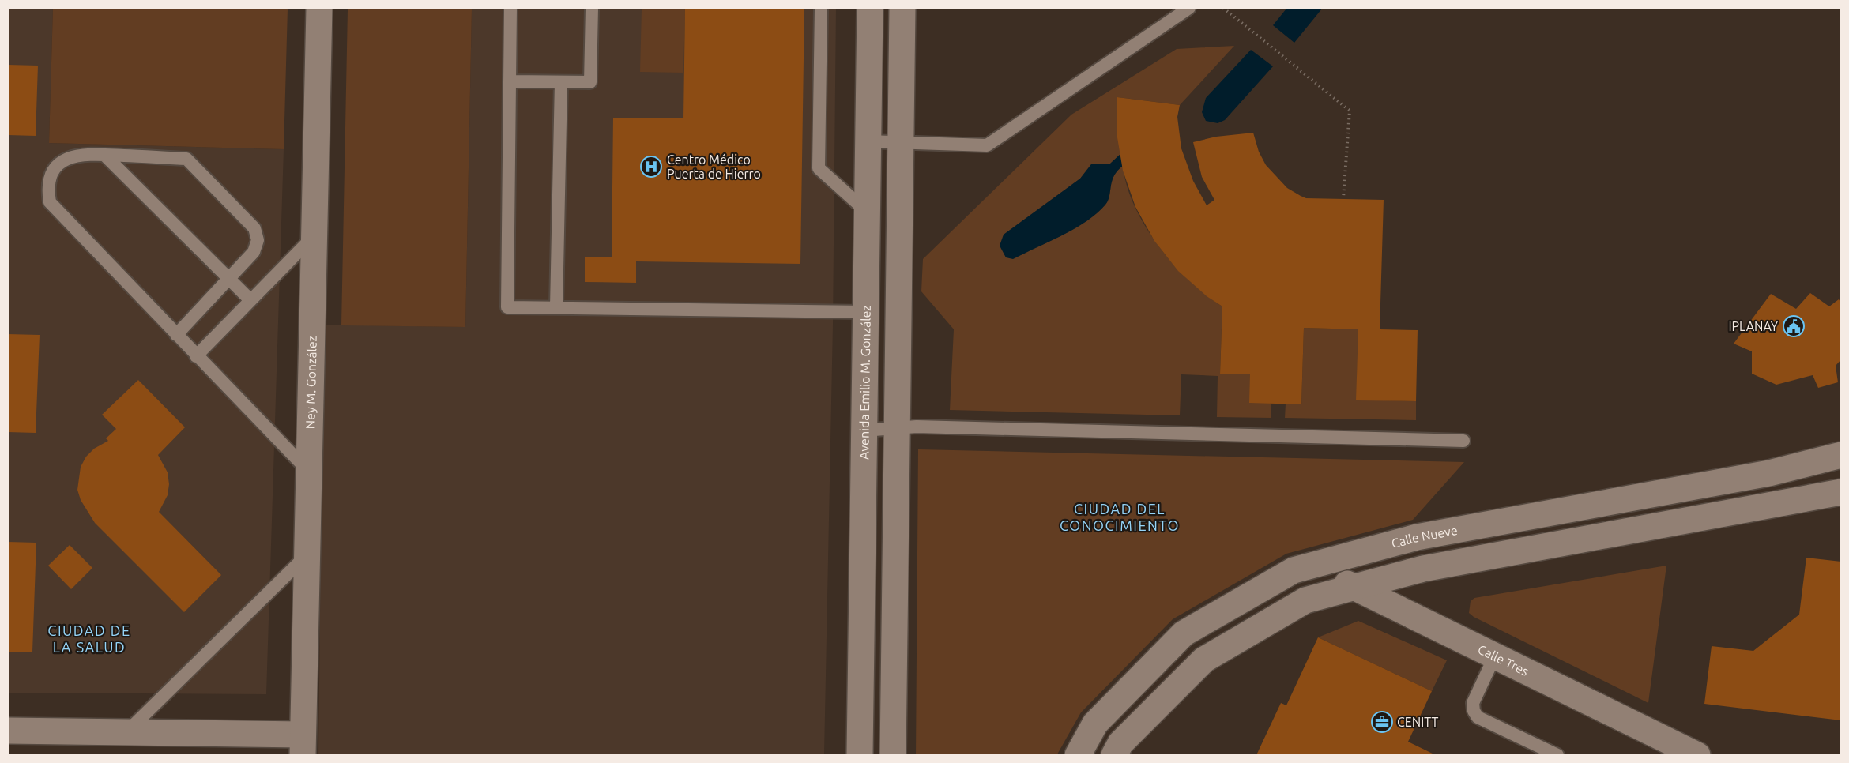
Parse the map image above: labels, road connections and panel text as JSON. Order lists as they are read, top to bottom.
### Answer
{
  "streets": {
    "street": [
      "Ney M. González",
      "Avenida Emilio M. González",
      "Calle Nueve",
      "Calle Tres"
    ]
  },
  "crossings": [
    ["Calle Nueve", "Calle Tres"]
  ],
  "districts": ["CIUDAD DEL CONOCIMIENTO", "CIUDAD DE LA SALUD"],
  "places": {
    "hospital": ["Centro Médico Puerta de Hierro"],
    "public building": ["IPLANAY"],
    "office": ["CENITT"]
  }
}
